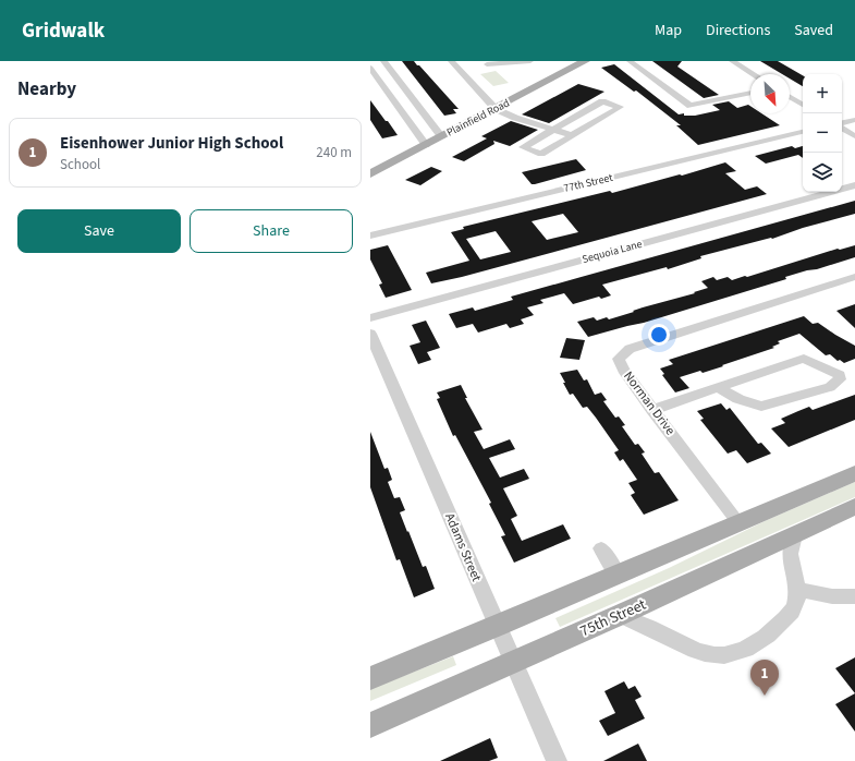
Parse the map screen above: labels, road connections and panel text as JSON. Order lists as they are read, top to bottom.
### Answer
{
  "streets": {
    "main road": ["Plainfield Road", "75th Street"],
    "street": [
      "77th Street",
      "Sequoia Lane",
      "Norman Drive",
      "Adams Street"
    ]
  },
  "crossings": [
    ["Adams Street", "75th Street"]
  ],
  "north": "bottom right",
  "page": {
    "header": "Gridwalk",
    "nav": ["Map", "Directions", "Saved"],
    "heading": "Nearby",
    "map_buttons": ["+", "−"],
    "list": [
      {
        "mark": "1",
        "name": "Eisenhower Junior High School",
        "note": "School",
        "value": "240 m"
      }
    ],
    "buttons": ["Save", "Share"],
    "pins": "1"
  }
}
